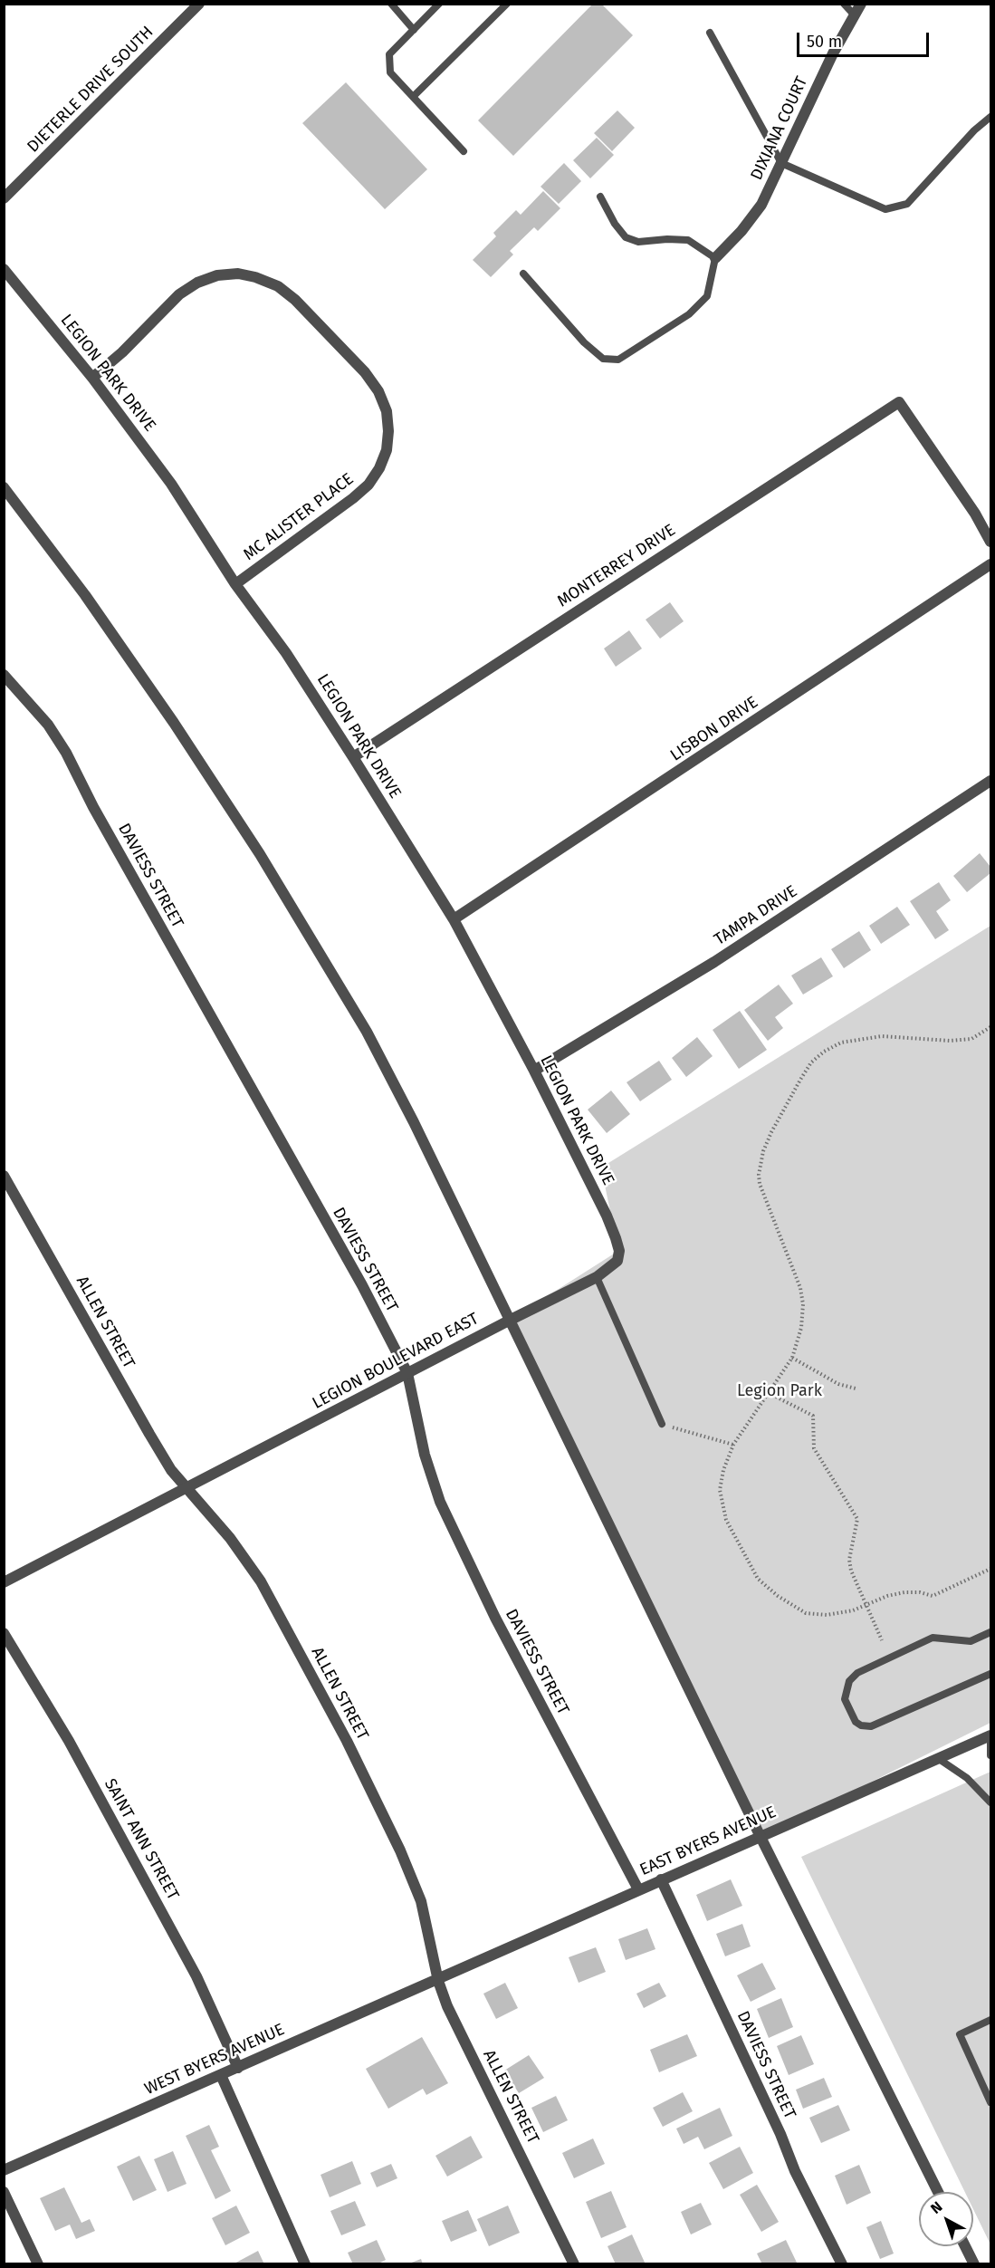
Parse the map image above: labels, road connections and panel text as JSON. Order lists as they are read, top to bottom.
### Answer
{
  "streets": {
    "street": [
      "DIETERLE DRIVE SOUTH",
      "DIXIANA COURT",
      "LEGION PARK DRIVE",
      "MC ALISTER PLACE",
      "MONTERREY DRIVE",
      "LISBON DRIVE",
      "DAVIESS STREET",
      "TAMPA DRIVE",
      "ALLEN STREET",
      "LEGION BOULEVARD EAST",
      "SAINT ANN STREET",
      "EAST BYERS AVENUE",
      "WEST BYERS AVENUE"
    ]
  },
  "crossings": [
    ["LEGION PARK DRIVE", "MC ALISTER PLACE"],
    ["LEGION PARK DRIVE", "MONTERREY DRIVE"],
    ["LEGION PARK DRIVE", "LISBON DRIVE"],
    ["LEGION PARK DRIVE", "TAMPA DRIVE"],
    ["LEGION PARK DRIVE", "LEGION BOULEVARD EAST"],
    ["DAVIESS STREET", "LEGION BOULEVARD EAST"],
    ["DAVIESS STREET", "EAST BYERS AVENUE"],
    ["ALLEN STREET", "LEGION BOULEVARD EAST"],
    ["ALLEN STREET", "EAST BYERS AVENUE"],
    ["ALLEN STREET", "WEST BYERS AVENUE"],
    ["SAINT ANN STREET", "WEST BYERS AVENUE"],
    ["EAST BYERS AVENUE", "WEST BYERS AVENUE"]
  ],
  "parks": ["Legion Park"],
  "scale_bar": "50 m",
  "north": "top left"
}
